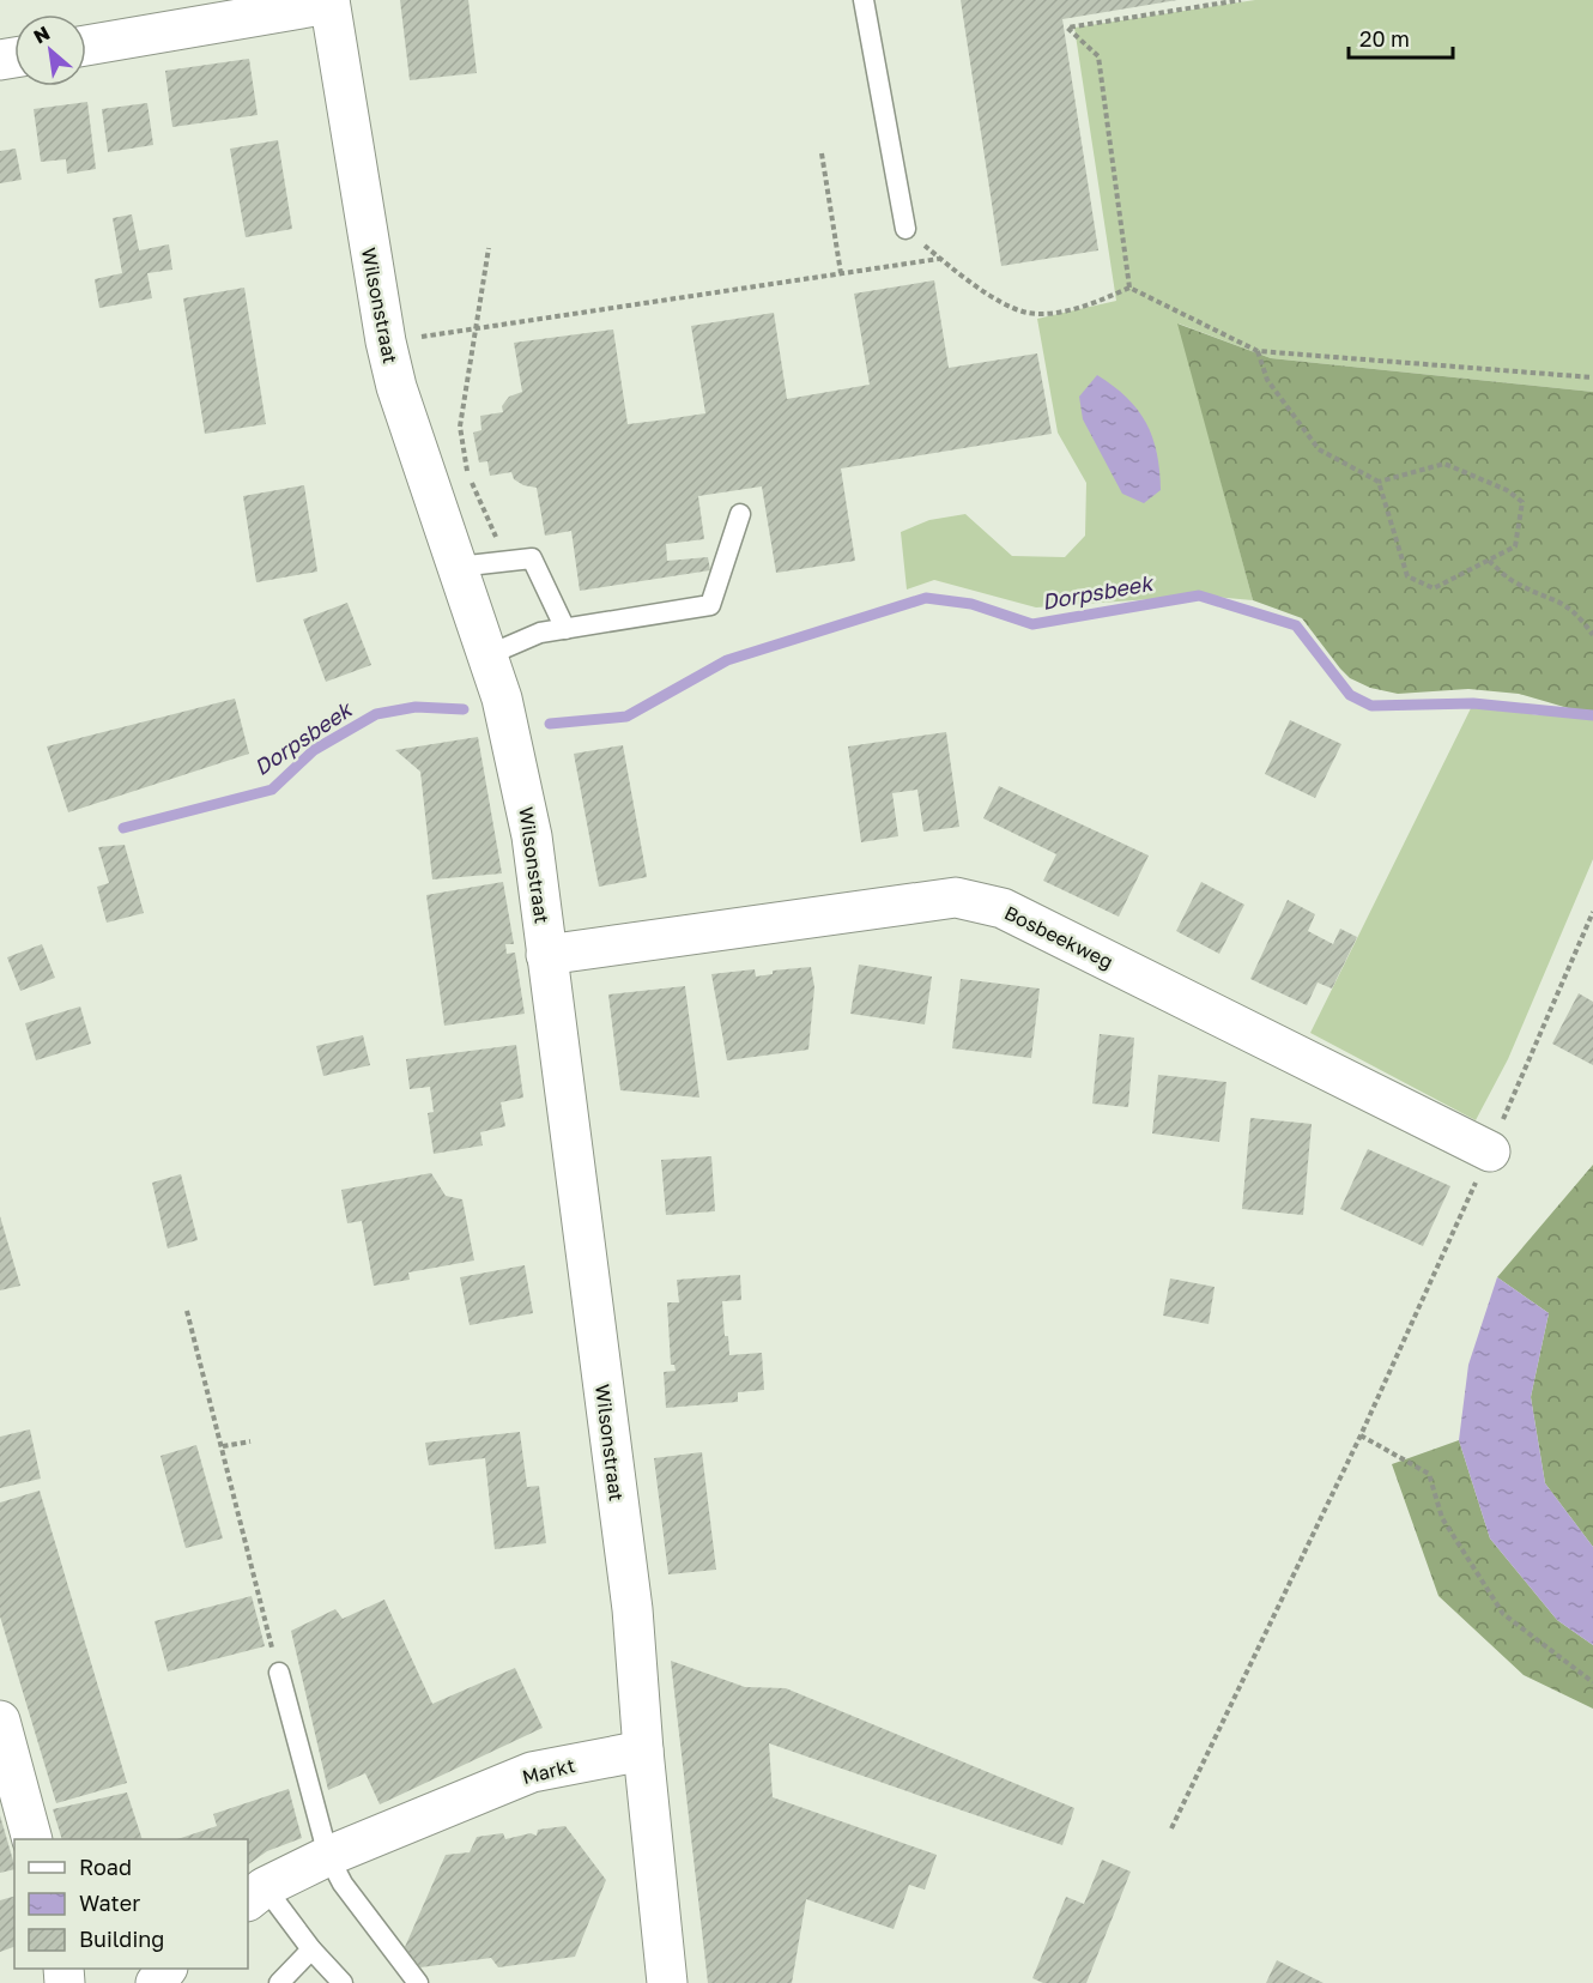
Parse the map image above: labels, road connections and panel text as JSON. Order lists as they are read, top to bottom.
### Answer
{
  "streets": {
    "street": ["Wilsonstraat", "Bosbeekweg", "Markt"]
  },
  "crossings": [
    ["Wilsonstraat", "Bosbeekweg"],
    ["Wilsonstraat", "Markt"]
  ],
  "water": ["Dorpsbeek"],
  "legend": ["Road", "Water", "Building"],
  "scale_bar": "20 m",
  "north": "top left"
}
